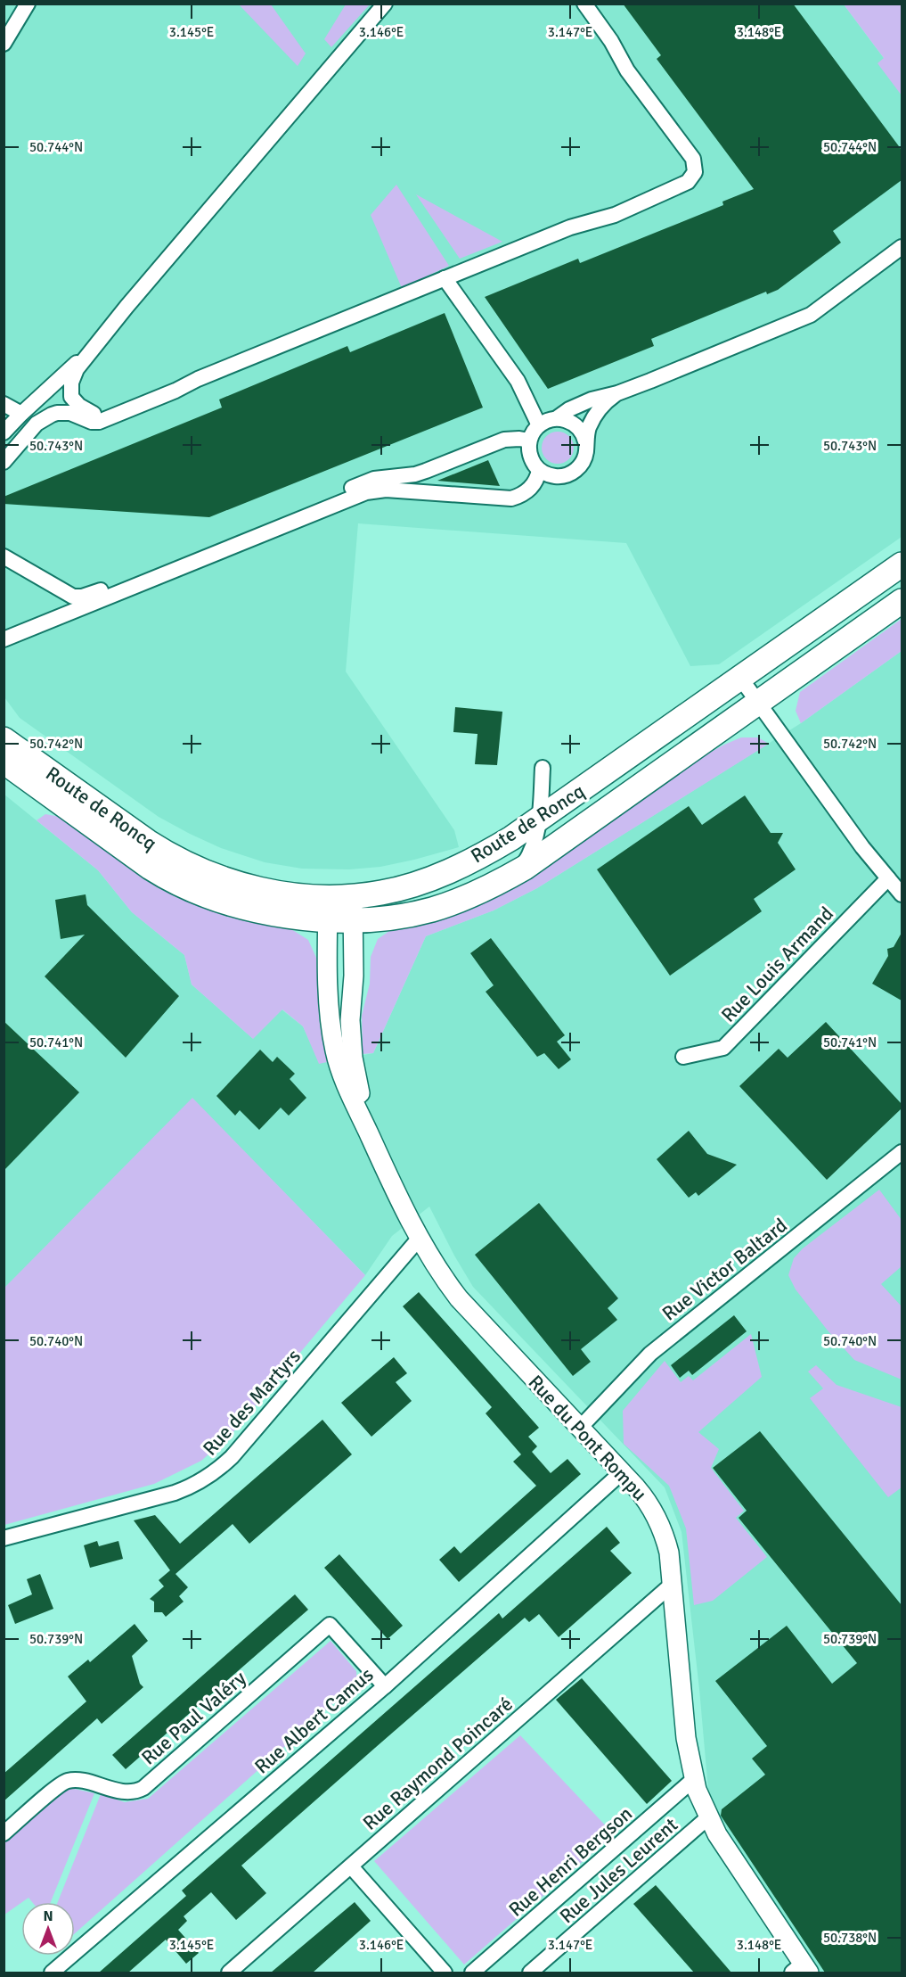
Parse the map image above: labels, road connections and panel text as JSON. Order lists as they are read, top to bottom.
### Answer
{
  "streets": {
    "main road": ["Route de Roncq"],
    "street": [
      "Rue Louis Armand",
      "Rue Victor Baltard",
      "Rue des Martyrs",
      "Rue du Pont Rompu",
      "Rue Paul Valéry",
      "Rue Albert Camus",
      "Rue Raymond Poincaré",
      "Rue Henri Bergson",
      "Rue Jules Leurent"
    ]
  },
  "crossings": [
    ["Route de Roncq", "Rue du Pont Rompu"],
    ["Rue Victor Baltard", "Rue du Pont Rompu"],
    ["Rue des Martyrs", "Rue du Pont Rompu"],
    ["Rue du Pont Rompu", "Rue Albert Camus"],
    ["Rue du Pont Rompu", "Rue Raymond Poincaré"],
    ["Rue du Pont Rompu", "Rue Henri Bergson"],
    ["Rue du Pont Rompu", "Rue Jules Leurent"],
    ["Rue Paul Valéry", "Rue Albert Camus"]
  ],
  "north": "top",
  "coordinates": [
    "3.145°E",
    "3.146°E",
    "3.147°E",
    "3.148°E",
    "50.744°N",
    "50.743°N",
    "50.742°N",
    "50.741°N",
    "50.740°N",
    "50.739°N",
    "50.738°N"
  ]
}
